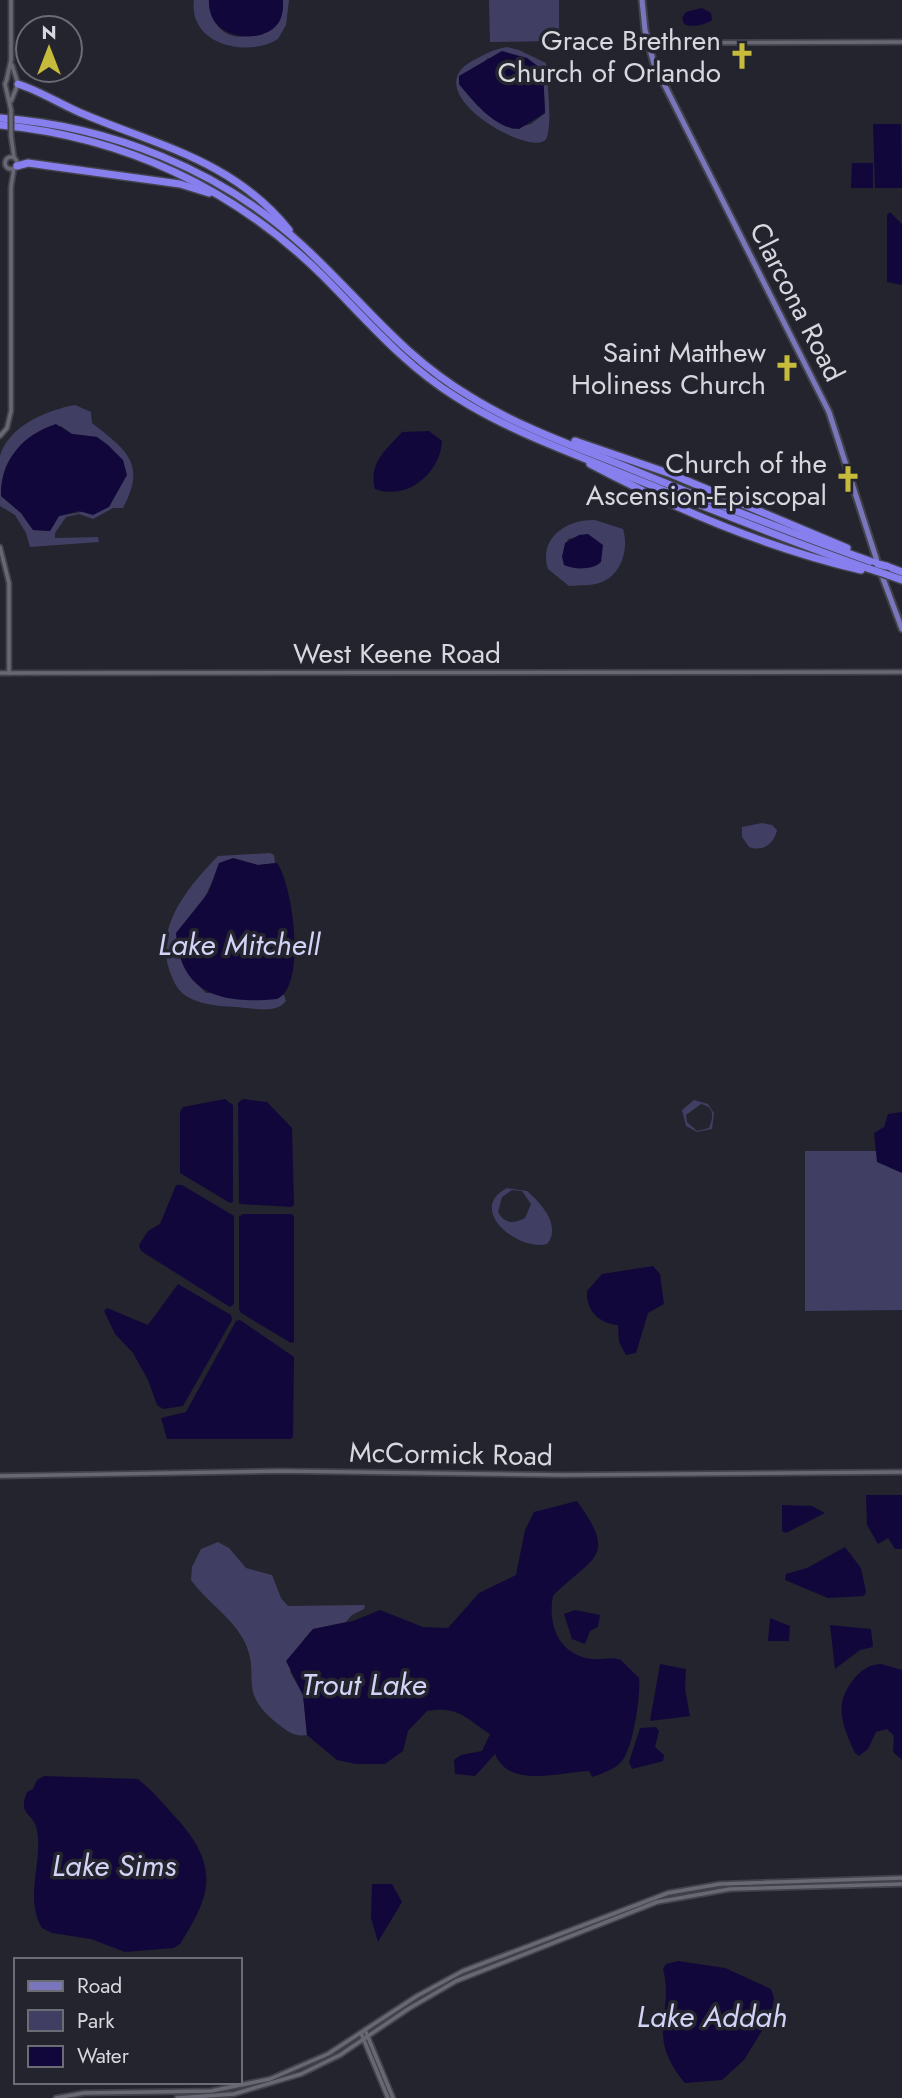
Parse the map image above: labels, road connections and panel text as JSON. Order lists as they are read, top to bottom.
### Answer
{
  "streets": {
    "main road": ["Clarcona Road"],
    "street": ["West Keene Road", "McCormick Road"]
  },
  "water": [
    "Lake Mitchell",
    "Trout Lake",
    "Lake Sims",
    "Lake Addah"
  ],
  "places": {
    "church": ["Grace Brethren Church of Orlando", "Saint Matthew Holiness Church", "Church of the Ascension-Episcopal"]
  },
  "legend": ["Road", "Park", "Water"],
  "north": "top"
}
